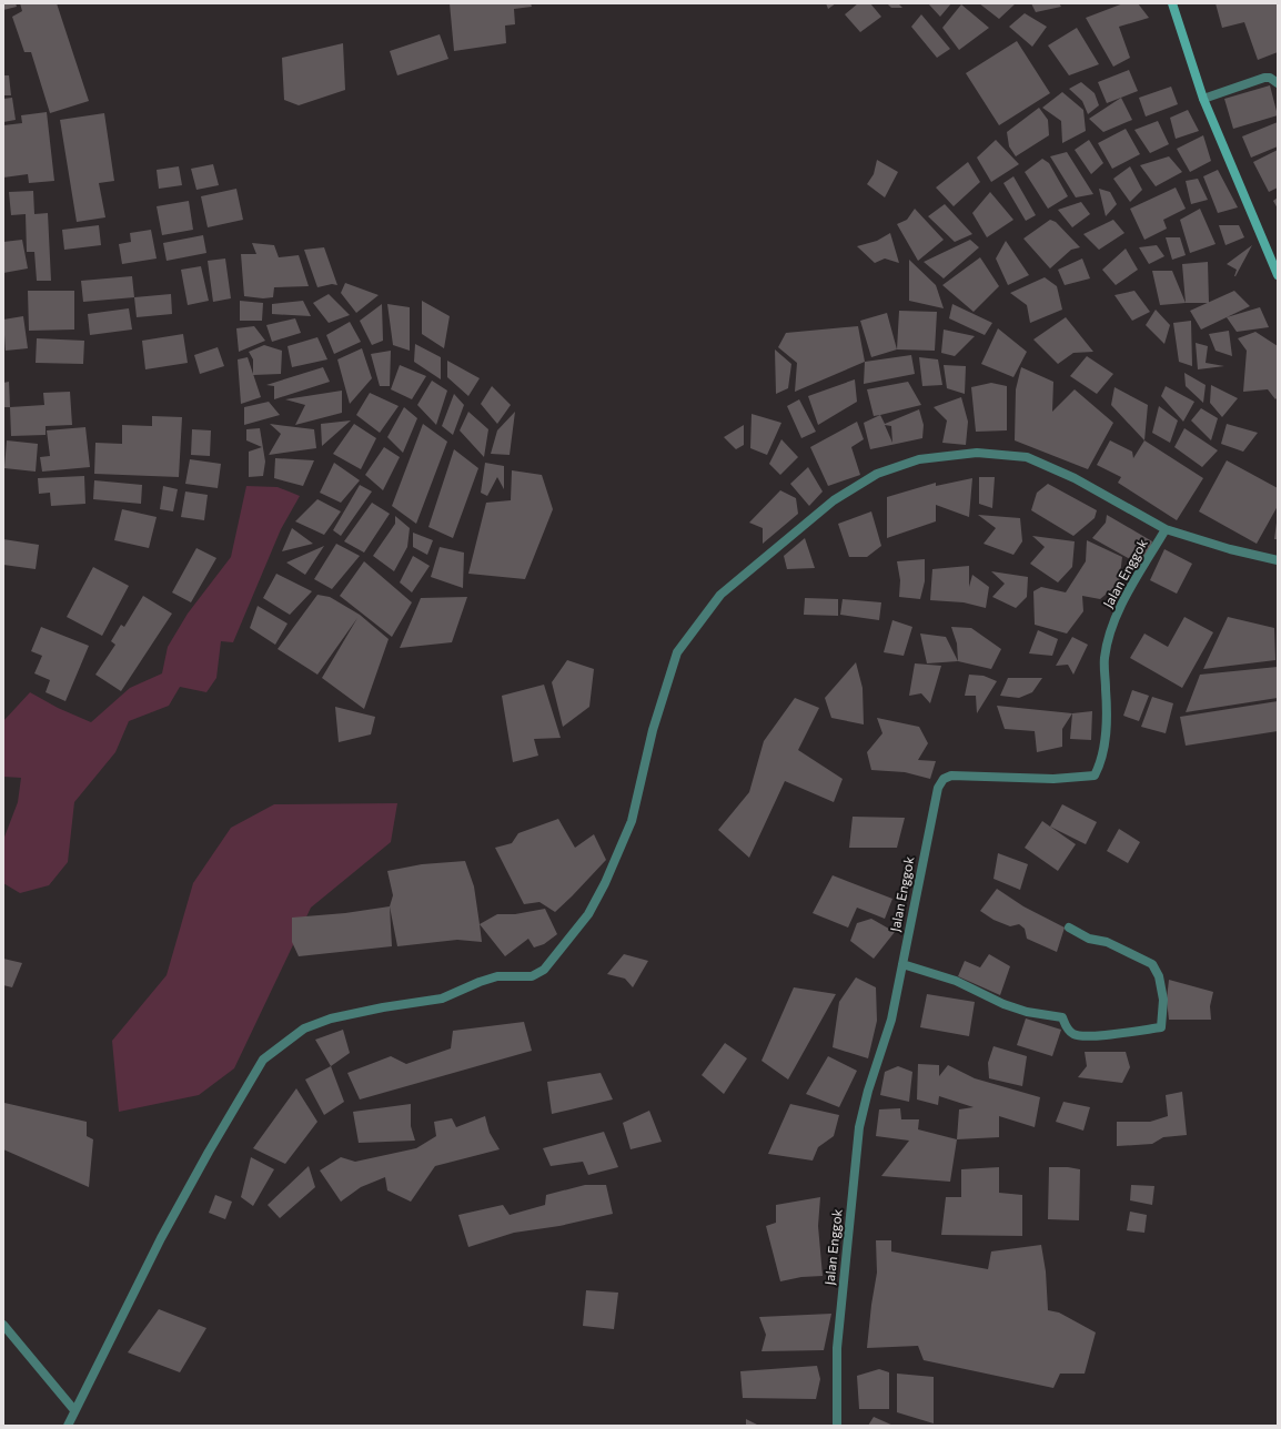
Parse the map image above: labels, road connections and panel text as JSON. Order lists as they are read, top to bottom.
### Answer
{
  "streets": {
    "street": ["Jalan Enggok"]
  }
}
